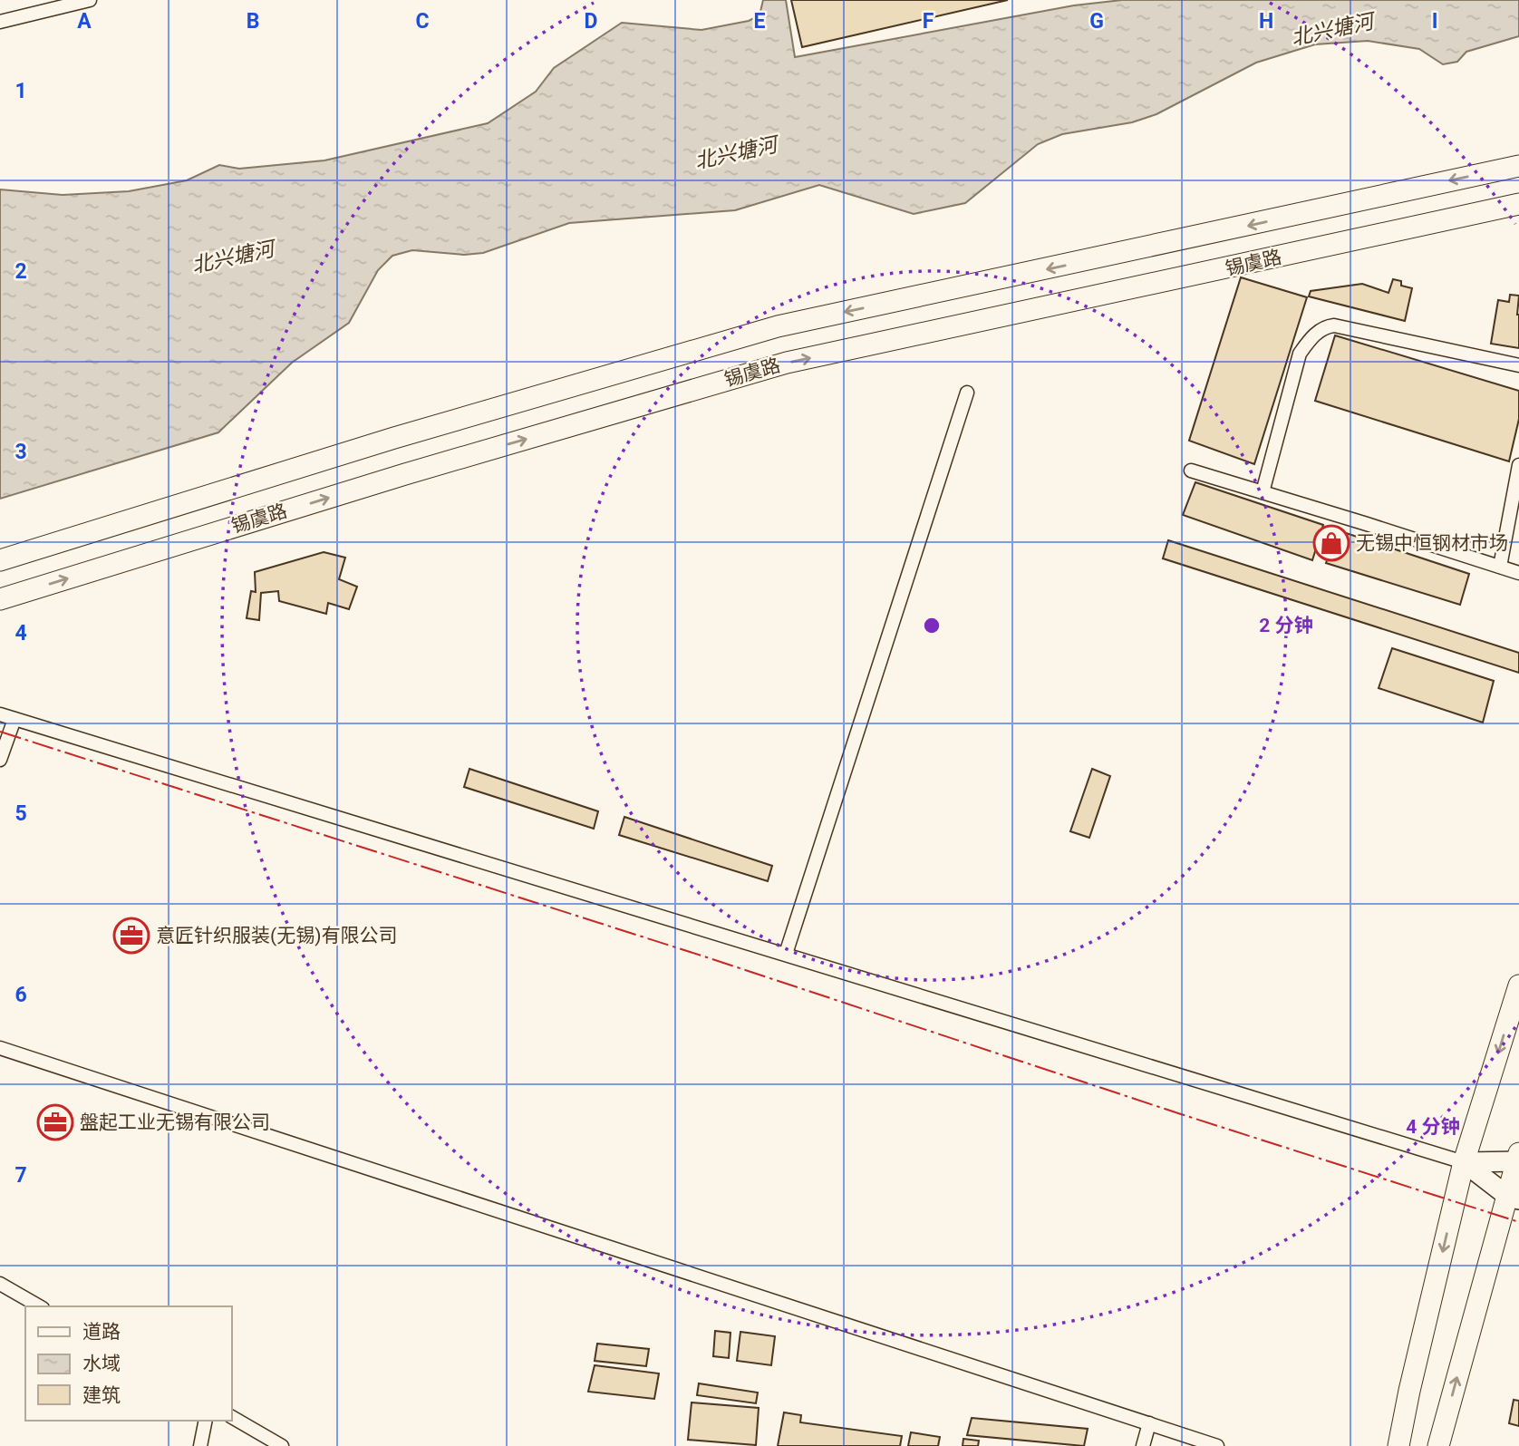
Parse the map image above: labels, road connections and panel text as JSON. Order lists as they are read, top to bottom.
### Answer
{
  "streets": {
    "main road": ["锡虞路"]
  },
  "water": ["北兴塘河"],
  "places": {
    "shop": ["无锡中恒钢材市场"],
    "office": ["意匠针织服装(无锡)有限公司", "盤起工业无锡有限公司"]
  },
  "legend": ["道路", "水域", "建筑"],
  "grid": {
    "columns": [
      "A",
      "B",
      "C",
      "D",
      "E",
      "F",
      "G",
      "H",
      "I"
    ],
    "rows": [
      "1",
      "2",
      "3",
      "4",
      "5",
      "6",
      "7"
    ]
  },
  "rings": ["2 分钟", "4 分钟"]
}
